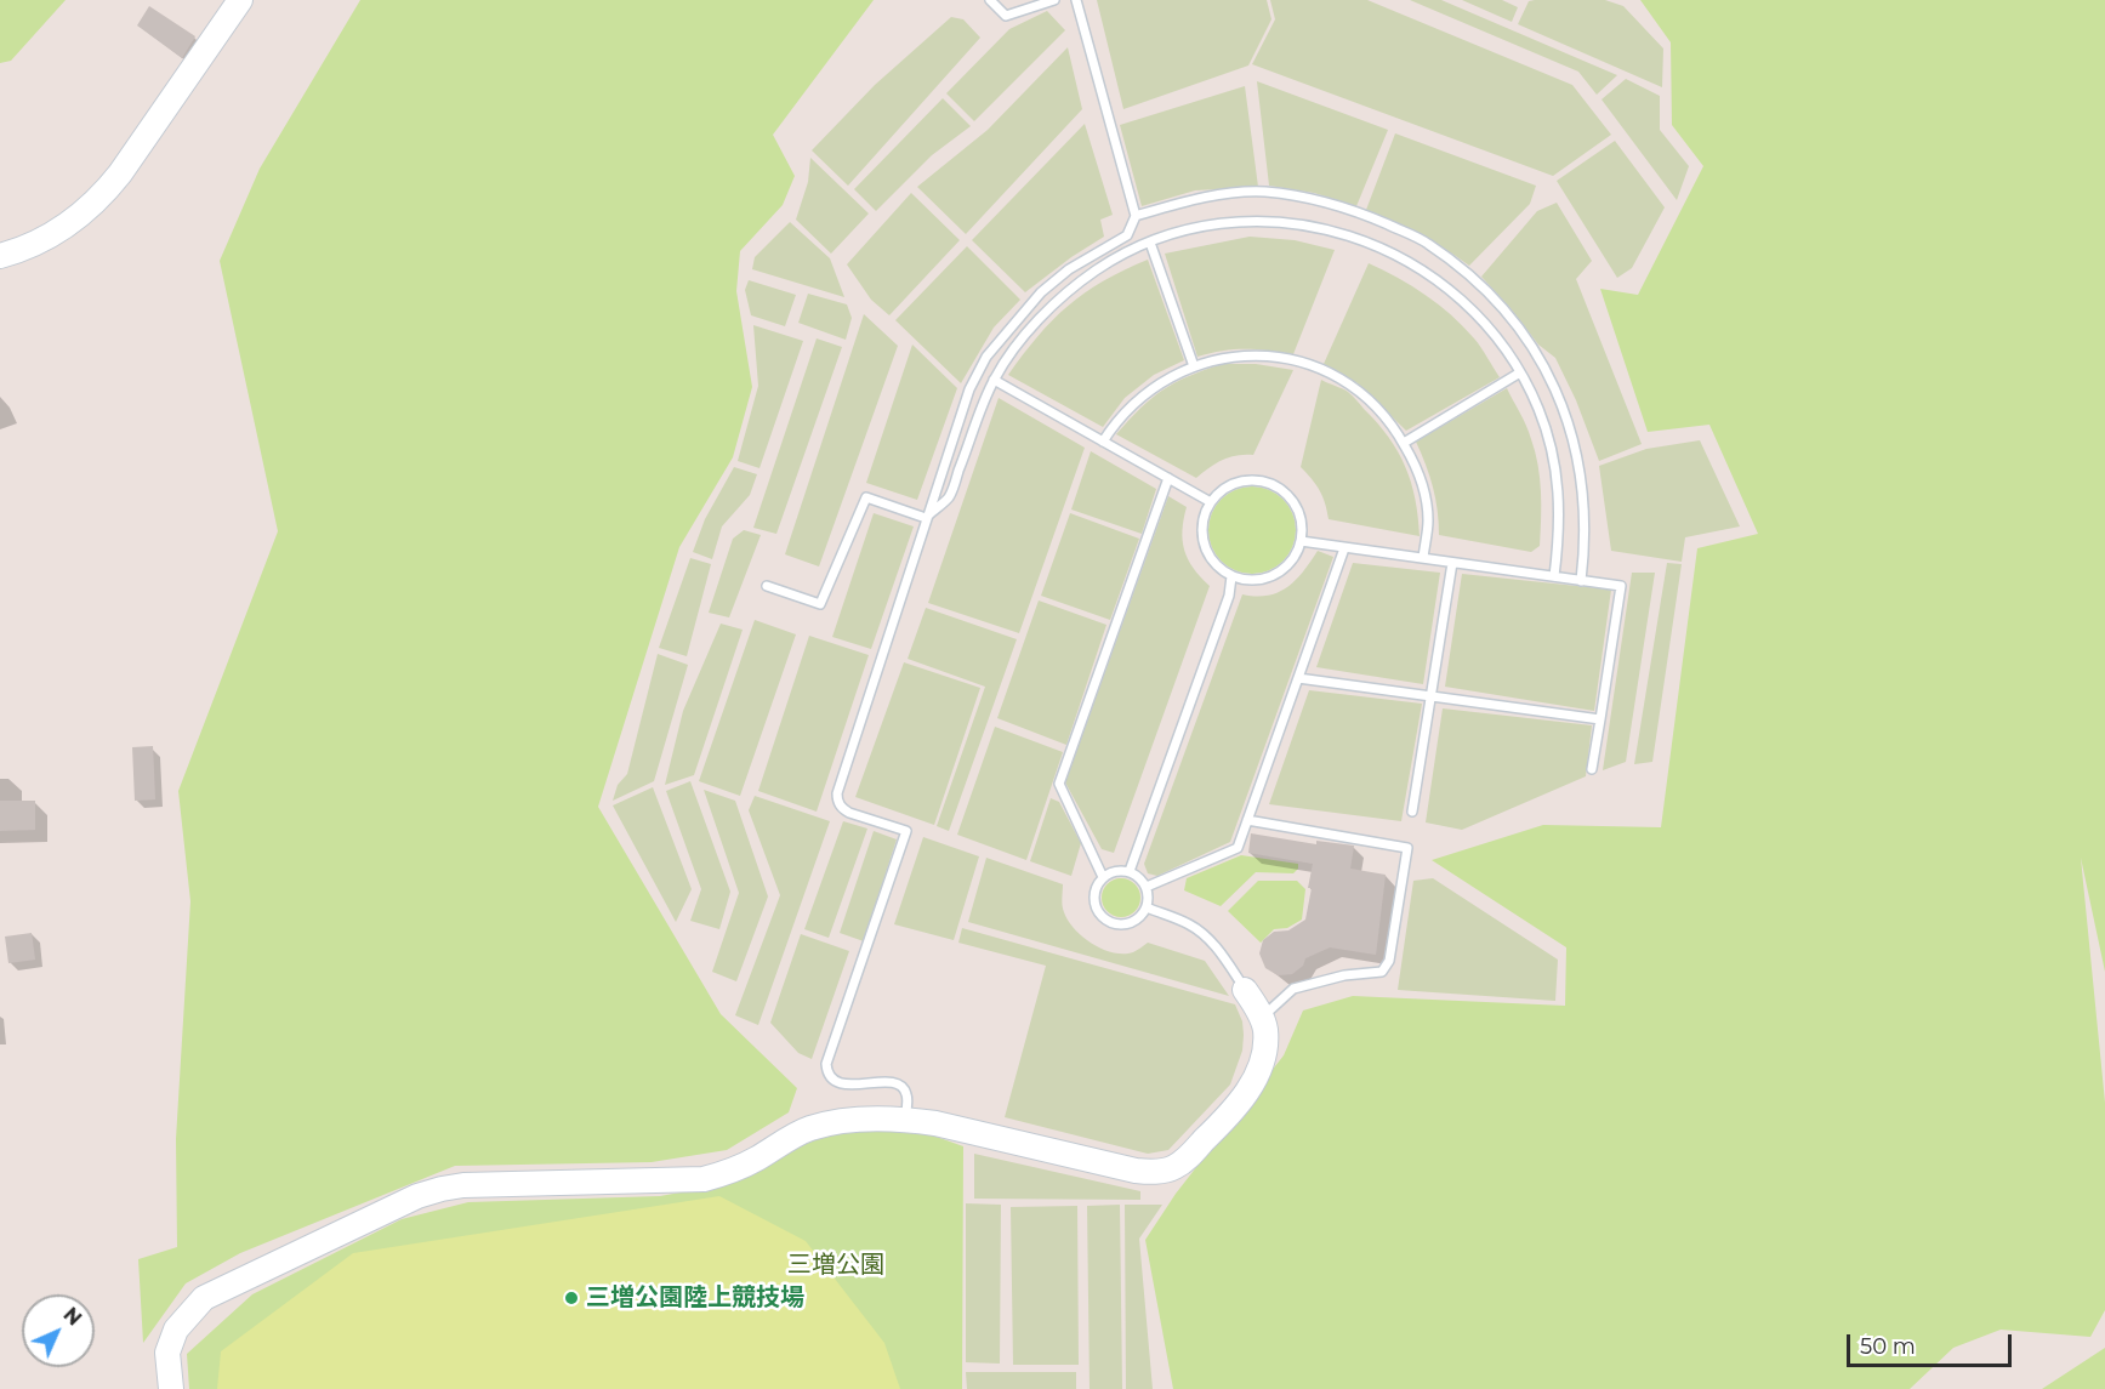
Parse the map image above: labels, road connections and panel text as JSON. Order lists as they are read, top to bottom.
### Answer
{
  "parks": ["三増公園"],
  "places": ["三増公園陸上競技場"],
  "scale_bar": "50 m",
  "north": "top right"
}
